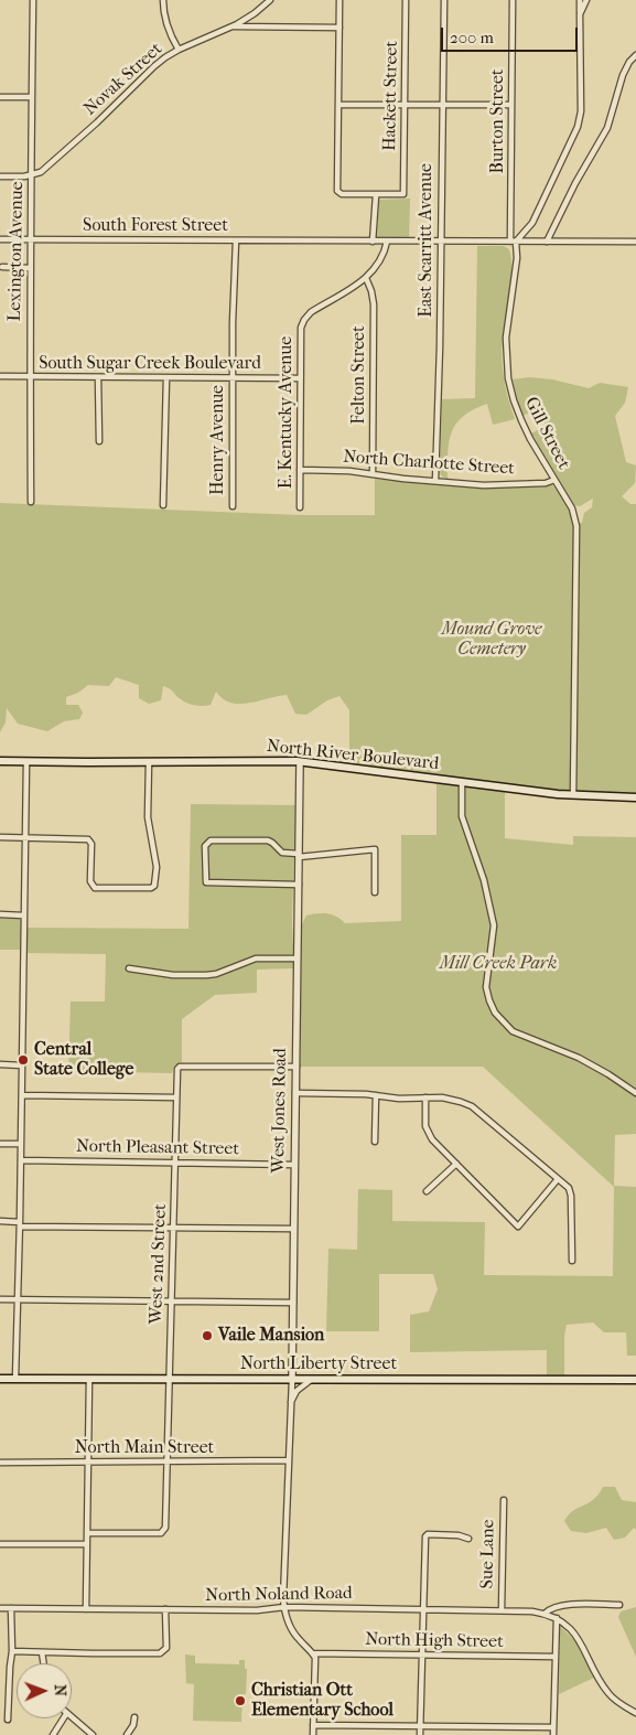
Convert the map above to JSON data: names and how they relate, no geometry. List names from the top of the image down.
{
  "streets": {
    "main road": ["North River Boulevard", "North Liberty Street"],
    "street": [
      "Novak Street",
      "Hackett Street",
      "Burton Street",
      "South Forest Street",
      "East Scarritt Avenue",
      "Lexington Avenue",
      "South Sugar Creek Boulevard",
      "Felton Street",
      "E. Kentucky Avenue",
      "Gill Street",
      "Henry Avenue",
      "North Charlotte Street",
      "West Jones Road",
      "North Pleasant Street",
      "West 2nd Street",
      "North Main Street",
      "Sue Lane",
      "North Noland Road",
      "North High Street"
    ]
  },
  "crossings": [
    ["Novak Street", "Lexington Avenue"],
    ["Burton Street", "South Forest Street"],
    ["Burton Street", "Gill Street"],
    ["South Forest Street", "East Scarritt Avenue"],
    ["South Forest Street", "Lexington Avenue"],
    ["South Forest Street", "Gill Street"],
    ["South Forest Street", "Henry Avenue"],
    ["East Scarritt Avenue", "North Charlotte Street"],
    ["Lexington Avenue", "South Sugar Creek Boulevard"],
    ["South Sugar Creek Boulevard", "E. Kentucky Avenue"],
    ["South Sugar Creek Boulevard", "Henry Avenue"],
    ["Felton Street", "E. Kentucky Avenue"],
    ["Felton Street", "North Charlotte Street"],
    ["E. Kentucky Avenue", "North Charlotte Street"],
    ["Gill Street", "North Charlotte Street"],
    ["Gill Street", "North River Boulevard"],
    ["North River Boulevard", "West Jones Road"],
    ["West Jones Road", "North Pleasant Street"],
    ["West Jones Road", "West 2nd Street"],
    ["West Jones Road", "North Liberty Street"],
    ["West Jones Road", "North Main Street"],
    ["West Jones Road", "North Noland Road"],
    ["North Pleasant Street", "West 2nd Street"],
    ["West 2nd Street", "North Liberty Street"],
    ["West 2nd Street", "North Main Street"],
    ["Sue Lane", "North Noland Road"]
  ],
  "parks": ["Mound Grove Cemetery", "Mill Creek Park"],
  "places": ["Central State College", "Vaile Mansion", "Christian Ott Elementary School"],
  "scale_bar": "200 m",
  "north": "right"
}
